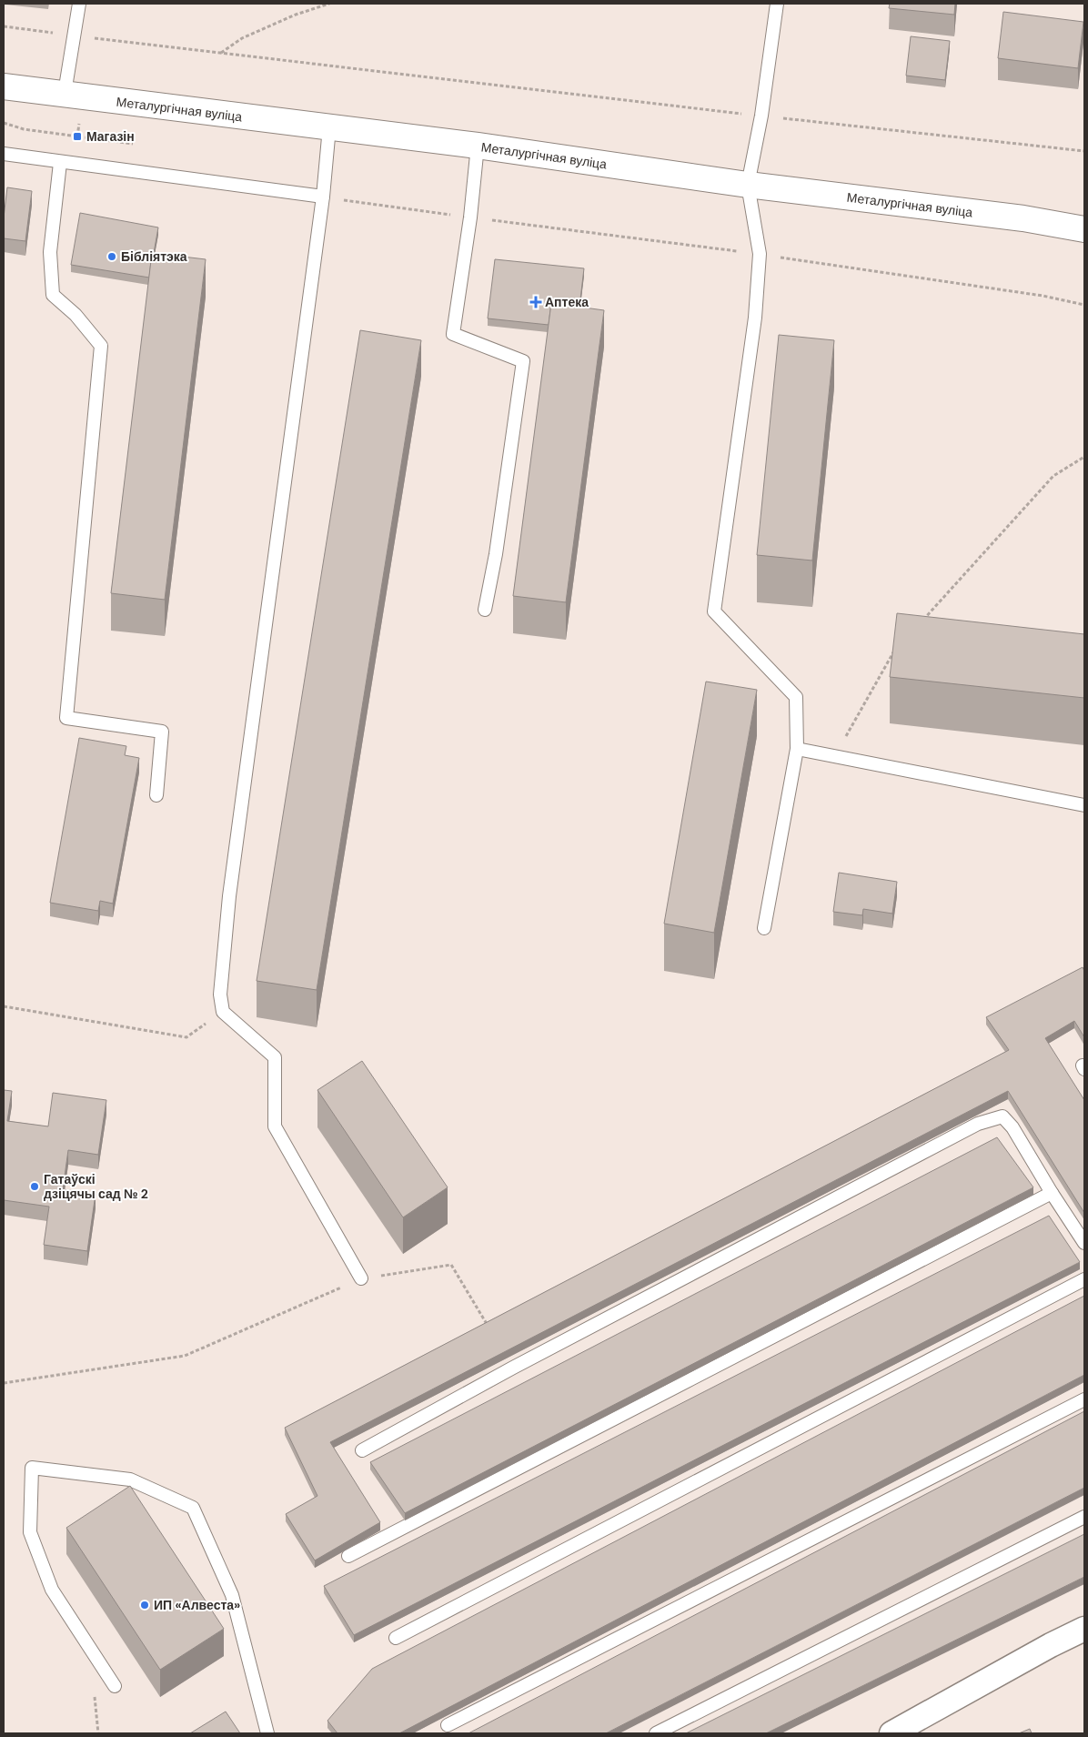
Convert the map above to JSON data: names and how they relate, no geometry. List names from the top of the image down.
{
  "streets": {
    "street": ["Металургічная вуліца"]
  },
  "places": {
    "transit": ["Магазін"],
    "other": ["Бібліятэка", "Гатаўскі дзіцячы сад № 2", "ИП «Алвеста»"],
    "health": ["Аптека"]
  }
}
